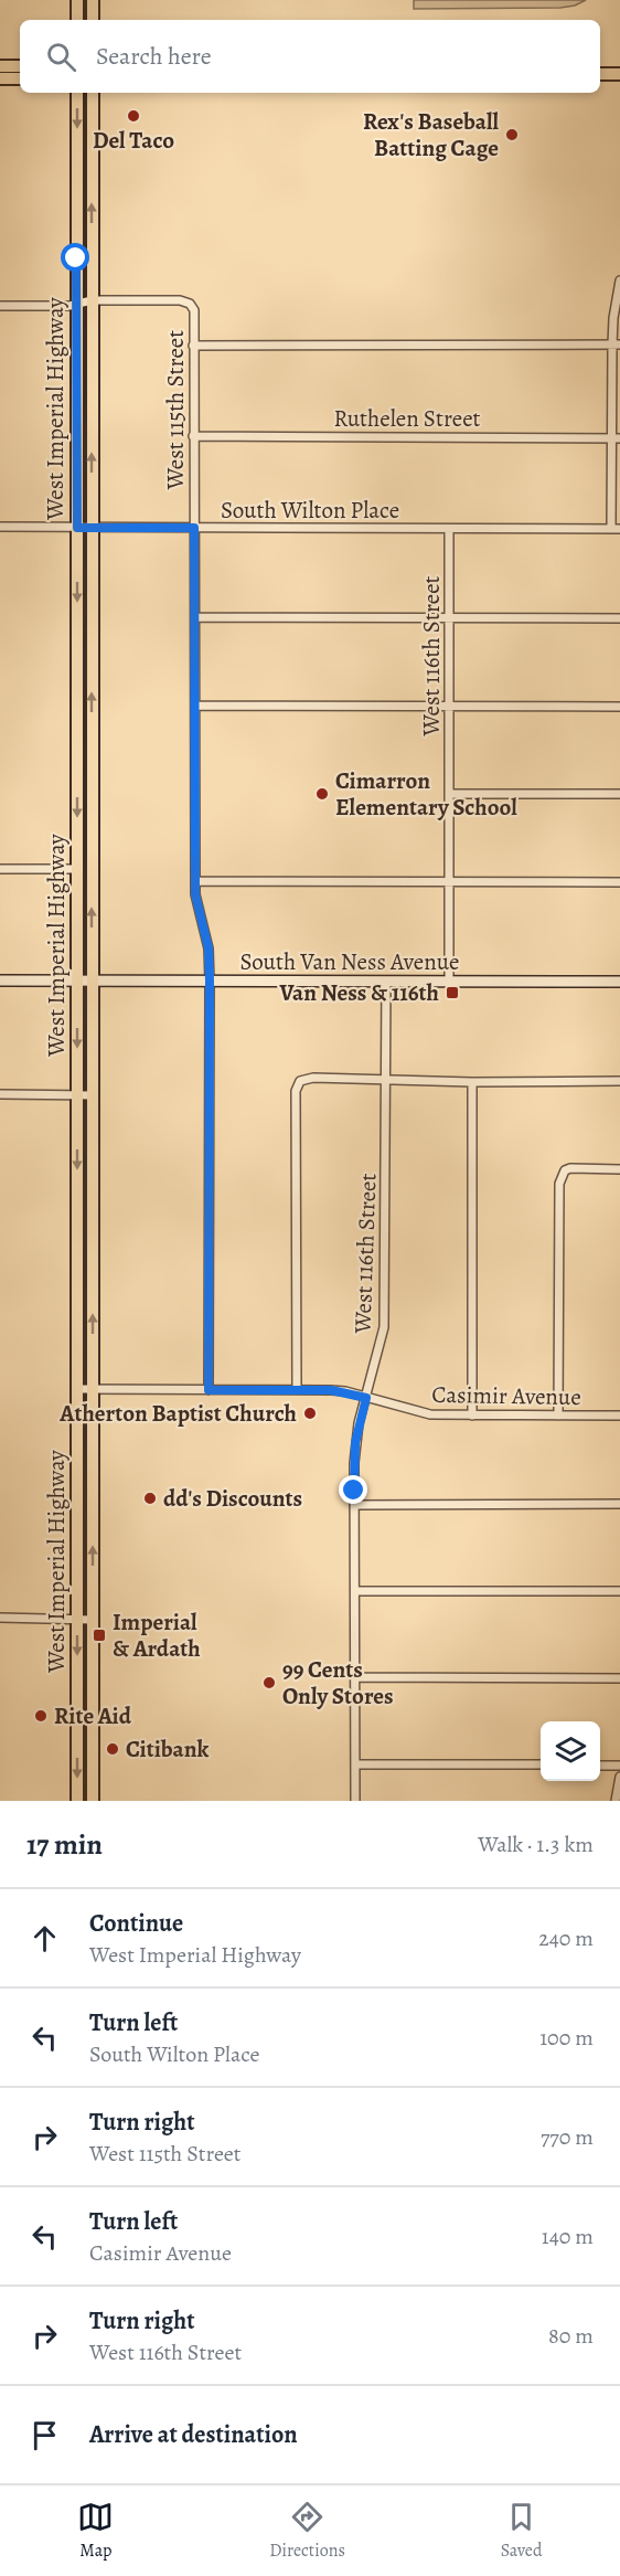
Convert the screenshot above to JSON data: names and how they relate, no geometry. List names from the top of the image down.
{
  "streets": {
    "main road": ["West Imperial Highway", "South Van Ness Avenue"],
    "street": [
      "West 115th Street",
      "Ruthelen Street",
      "South Wilton Place",
      "West 116th Street",
      "Casimir Avenue"
    ]
  },
  "crossings": [
    ["West Imperial Highway", "West 115th Street"],
    ["West Imperial Highway", "South Wilton Place"],
    ["West Imperial Highway", "South Van Ness Avenue"],
    ["West Imperial Highway", "Casimir Avenue"],
    ["West 115th Street", "Ruthelen Street"],
    ["West 115th Street", "South Wilton Place"],
    ["West 115th Street", "South Van Ness Avenue"],
    ["West 115th Street", "Casimir Avenue"],
    ["South Wilton Place", "West 116th Street"],
    ["West 116th Street", "South Van Ness Avenue"],
    ["West 116th Street", "Casimir Avenue"]
  ],
  "places": {
    "other": [
      "Del Taco",
      "Rex's Baseball Batting Cage",
      "Cimarron Elementary School",
      "Atherton Baptist Church",
      "dd's Discounts",
      "99 Cents Only Stores",
      "Rite Aid",
      "Citibank"
    ],
    "transit": ["Van Ness & 116th", "Imperial & Ardath"]
  },
  "page": {
    "search": "Search here",
    "heading": ["17 min", "Walk · 1.3 km"],
    "list": [
      ["Continue", "West Imperial Highway", "240 m"],
      ["Turn left", "South Wilton Place", "100 m"],
      ["Turn right", "West 115th Street", "770 m"],
      ["Turn left", "Casimir Avenue", "140 m"],
      ["Turn right", "West 116th Street", "80 m"],
      "Arrive at destination"
    ],
    "nav": ["Map", "Directions", "Saved"]
  }
}
